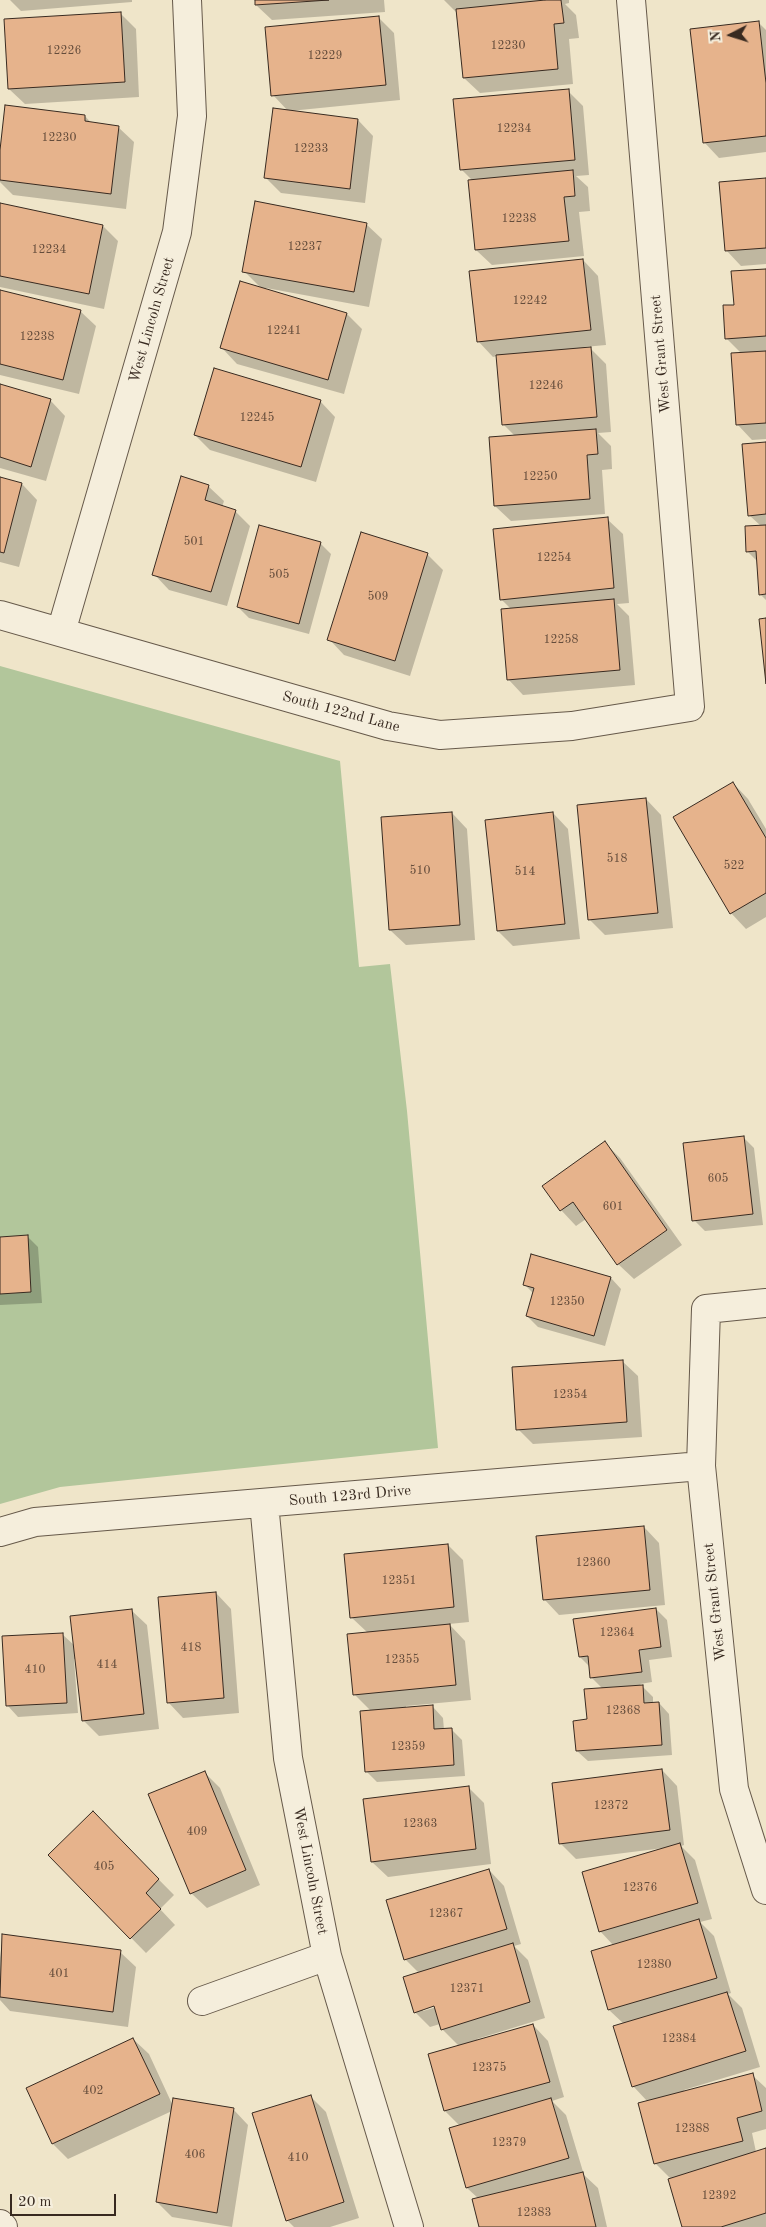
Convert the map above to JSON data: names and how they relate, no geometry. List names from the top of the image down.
{
  "streets": {
    "street": [
      "West Lincoln Street",
      "West Grant Street",
      "South 122nd Lane",
      "South 123rd Drive"
    ]
  },
  "crossings": [
    ["West Lincoln Street", "South 122nd Lane"],
    ["West Lincoln Street", "South 123rd Drive"],
    ["West Grant Street", "South 122nd Lane"],
    ["West Grant Street", "South 123rd Drive"]
  ],
  "house_numbers": [
    "12230",
    "12226",
    "12229",
    "12234",
    "12230",
    "12233",
    "12238",
    "12237",
    "12234",
    "12242",
    "12241",
    "12238",
    "12246",
    "12245",
    "12250",
    "501",
    "12254",
    "505",
    "509",
    "12258",
    "518",
    "522",
    "510",
    "514",
    "605",
    "601",
    "12350",
    "12354",
    "12360",
    "12351",
    "12364",
    "418",
    "12355",
    "414",
    "410",
    "12368",
    "12359",
    "12372",
    "12363",
    "409",
    "405",
    "12376",
    "12367",
    "12380",
    "401",
    "12371",
    "12384",
    "12375",
    "402",
    "12388",
    "12379",
    "406",
    "410",
    "12392",
    "12383"
  ],
  "scale_bar": "20 m",
  "north": "left"
}
